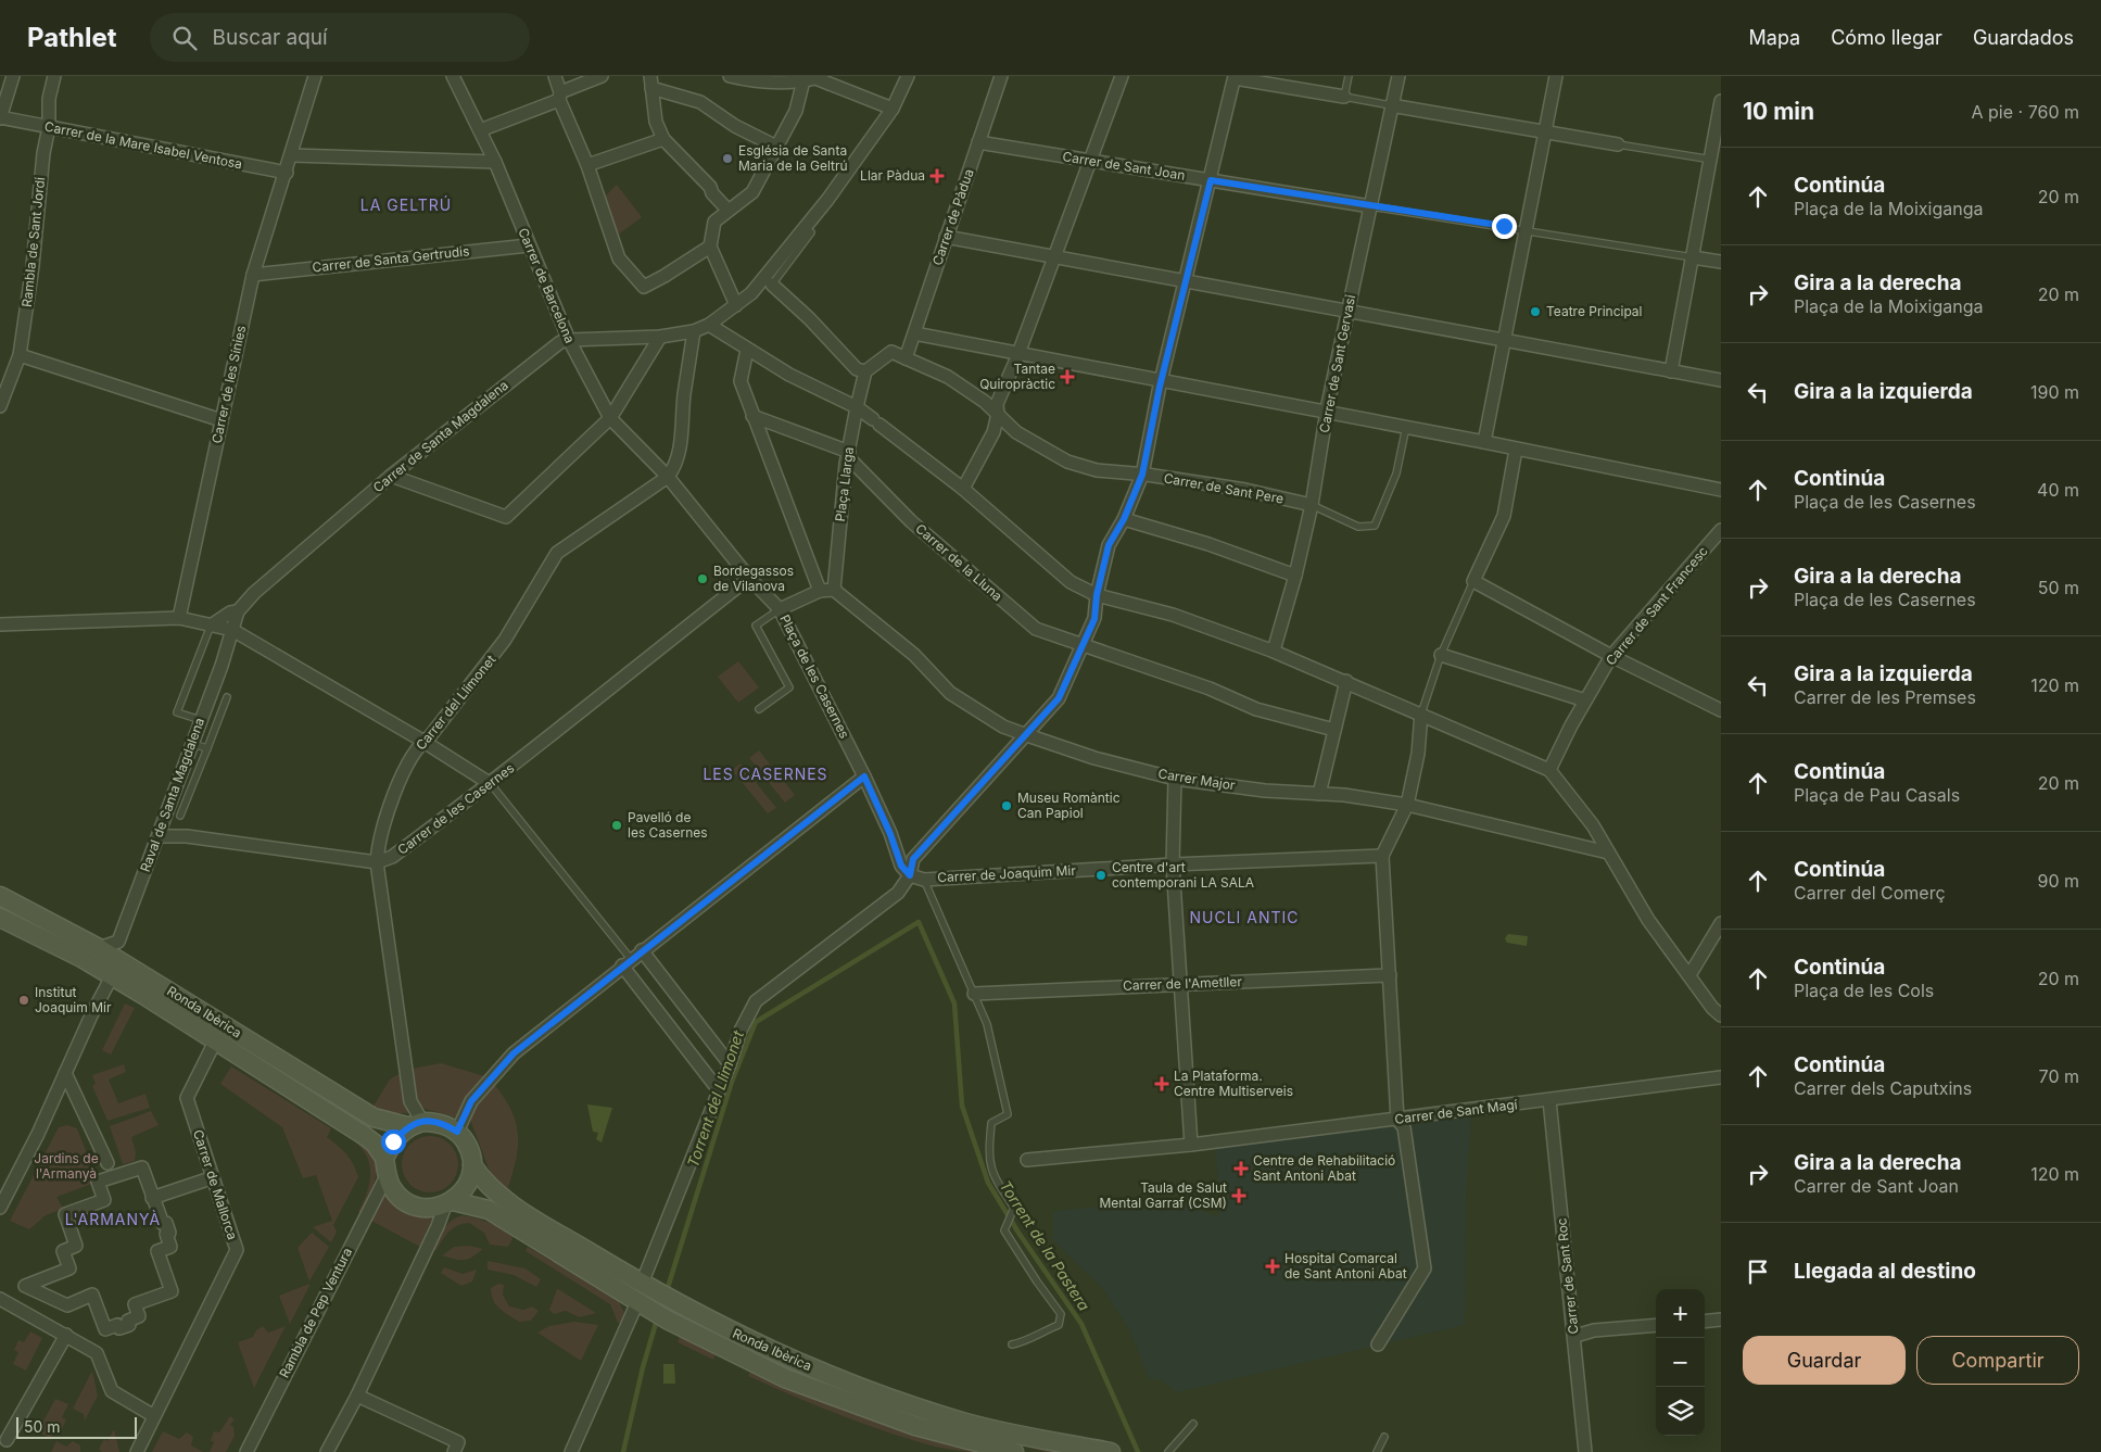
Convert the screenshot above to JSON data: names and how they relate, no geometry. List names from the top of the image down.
{
  "streets": {
    "street": [
      "Carrer de la Mare Isabel Ventosa",
      "Carrer de Sant Joan",
      "Carrer de Pàdua",
      "Rambla de Sant Jordi",
      "Carrer de Santa Gertrudis",
      "Carrer de Barcelona",
      "Carrer de Sant Gervasi",
      "Carrer de les Sínies",
      "Carrer de Santa Magdalena",
      "Plaça Llarga",
      "Carrer de Sant Pere",
      "Carrer de la Lluna",
      "Carrer de Sant Francesc",
      "Plaça de les Casernes",
      "Carrer del Llimonet",
      "Carrer Major",
      "Raval de Santa Magdalena",
      "Carrer de les Casernes",
      "Carrer de Joaquim Mir",
      "Carrer de l'Ametller",
      "Ronda Ibèrica",
      "Carrer de Sant Magí",
      "Carrer de Mallorca",
      "Carrer de Sant Roc",
      "Rambla de Pep Ventura"
    ]
  },
  "crossings": [
    ["Carrer de la Mare Isabel Ventosa", "Rambla de Sant Jordi"],
    ["Carrer de la Mare Isabel Ventosa", "Carrer de les Sínies"],
    ["Carrer de Sant Joan", "Carrer de Pàdua"],
    ["Carrer de Sant Joan", "Carrer de Sant Gervasi"],
    ["Carrer de Pàdua", "Carrer de Sant Pere"],
    ["Carrer de Santa Gertrudis", "Carrer de Barcelona"],
    ["Carrer de Santa Gertrudis", "Carrer de les Sínies"],
    ["Carrer de Barcelona", "Carrer de Santa Magdalena"],
    ["Carrer de Barcelona", "Plaça de les Casernes"],
    ["Carrer de Barcelona", "Carrer del Llimonet"],
    ["Carrer de Sant Gervasi", "Carrer de Sant Pere"],
    ["Carrer de Santa Magdalena", "Raval de Santa Magdalena"],
    ["Plaça Llarga", "Carrer de la Lluna"],
    ["Plaça Llarga", "Carrer Major"],
    ["Plaça de les Casernes", "Carrer del Llimonet"],
    ["Plaça de les Casernes", "Carrer de les Casernes"],
    ["Carrer del Llimonet", "Carrer de les Casernes"],
    ["Carrer del Llimonet", "Ronda Ibèrica"],
    ["Carrer del Llimonet", "Rambla de Pep Ventura"],
    ["Raval de Santa Magdalena", "Ronda Ibèrica"],
    ["Ronda Ibèrica", "Carrer de Mallorca"],
    ["Ronda Ibèrica", "Rambla de Pep Ventura"],
    ["Carrer de Sant Magí", "Carrer de Sant Roc"]
  ],
  "districts": [
    "LA GELTRÚ",
    "LES CASERNES",
    "NUCLI ANTIC",
    "L'ARMANYÀ"
  ],
  "water": ["Torrent del Llimonet", "Torrent de la Pastera"],
  "parks": ["Jardins de l'Armanyà"],
  "places": {
    "other": [
      "Església de Santa Maria de la Geltrú",
      "Teatre Principal",
      "Bordegassos de Vilanova",
      "Museu Romàntic Can Papiol",
      "Pavelló de les Casernes",
      "Centre d'art contemporani LA SALA",
      "Institut Joaquim Mir"
    ],
    "health": [
      "Llar Pàdua",
      "Tantae Quiropràctic",
      "La Plataforma. Centre Multiserveis",
      "Centre de Rehabilitació Sant Antoni Abat",
      "Taula de Salut Mental Garraf (CSM)",
      "Hospital Comarcal de Sant Antoni Abat"
    ]
  },
  "scale_bar": "50 m",
  "page": {
    "header": "Pathlet",
    "search": "Buscar aquí",
    "nav": ["Mapa", "Cómo llegar", "Guardados"],
    "heading": ["10 min", "A pie · 760 m"],
    "list": [
      ["Continúa", "Plaça de la Moixiganga", "20 m"],
      ["Gira a la derecha", "Plaça de la Moixiganga", "20 m"],
      ["Gira a la izquierda", "190 m"],
      ["Continúa", "Plaça de les Casernes", "40 m"],
      ["Gira a la derecha", "Plaça de les Casernes", "50 m"],
      ["Gira a la izquierda", "Carrer de les Premses", "120 m"],
      ["Continúa", "Plaça de Pau Casals", "20 m"],
      ["Continúa", "Carrer del Comerç", "90 m"],
      ["Continúa", "Plaça de les Cols", "20 m"],
      ["Continúa", "Carrer dels Caputxins", "70 m"],
      ["Gira a la derecha", "Carrer de Sant Joan", "120 m"],
      "Llegada al destino"
    ],
    "map_buttons": ["+", "−"],
    "buttons": ["Guardar", "Compartir"],
    "scale": "50 m"
  }
}
